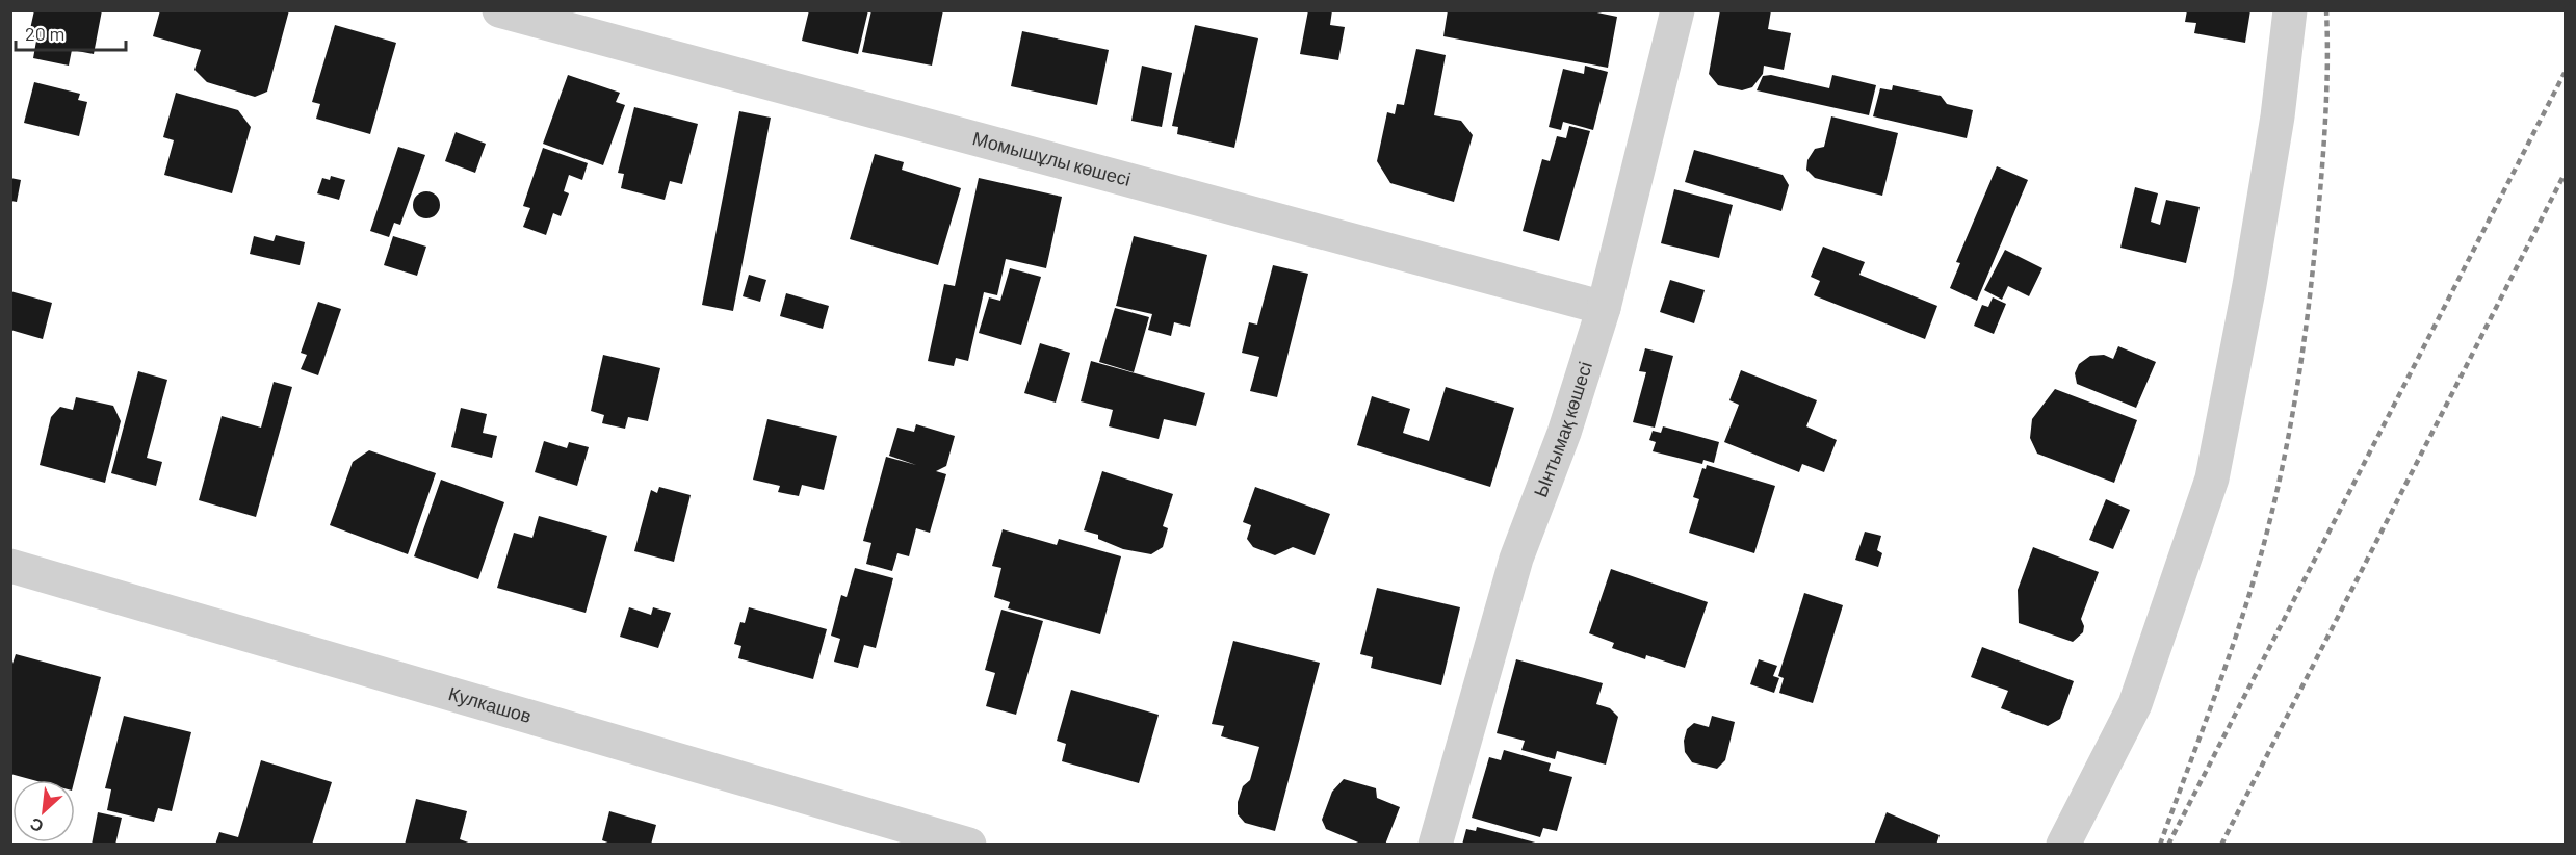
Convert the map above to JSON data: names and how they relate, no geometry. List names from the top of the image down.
{
  "streets": {
    "street": ["Момышұлы көшесі", "Ынтымақ көшесі", "Кулкашов"]
  },
  "crossings": [
    ["Момышұлы көшесі", "Ынтымақ көшесі"]
  ],
  "scale_bar": "20 m",
  "north": "bottom left"
}
